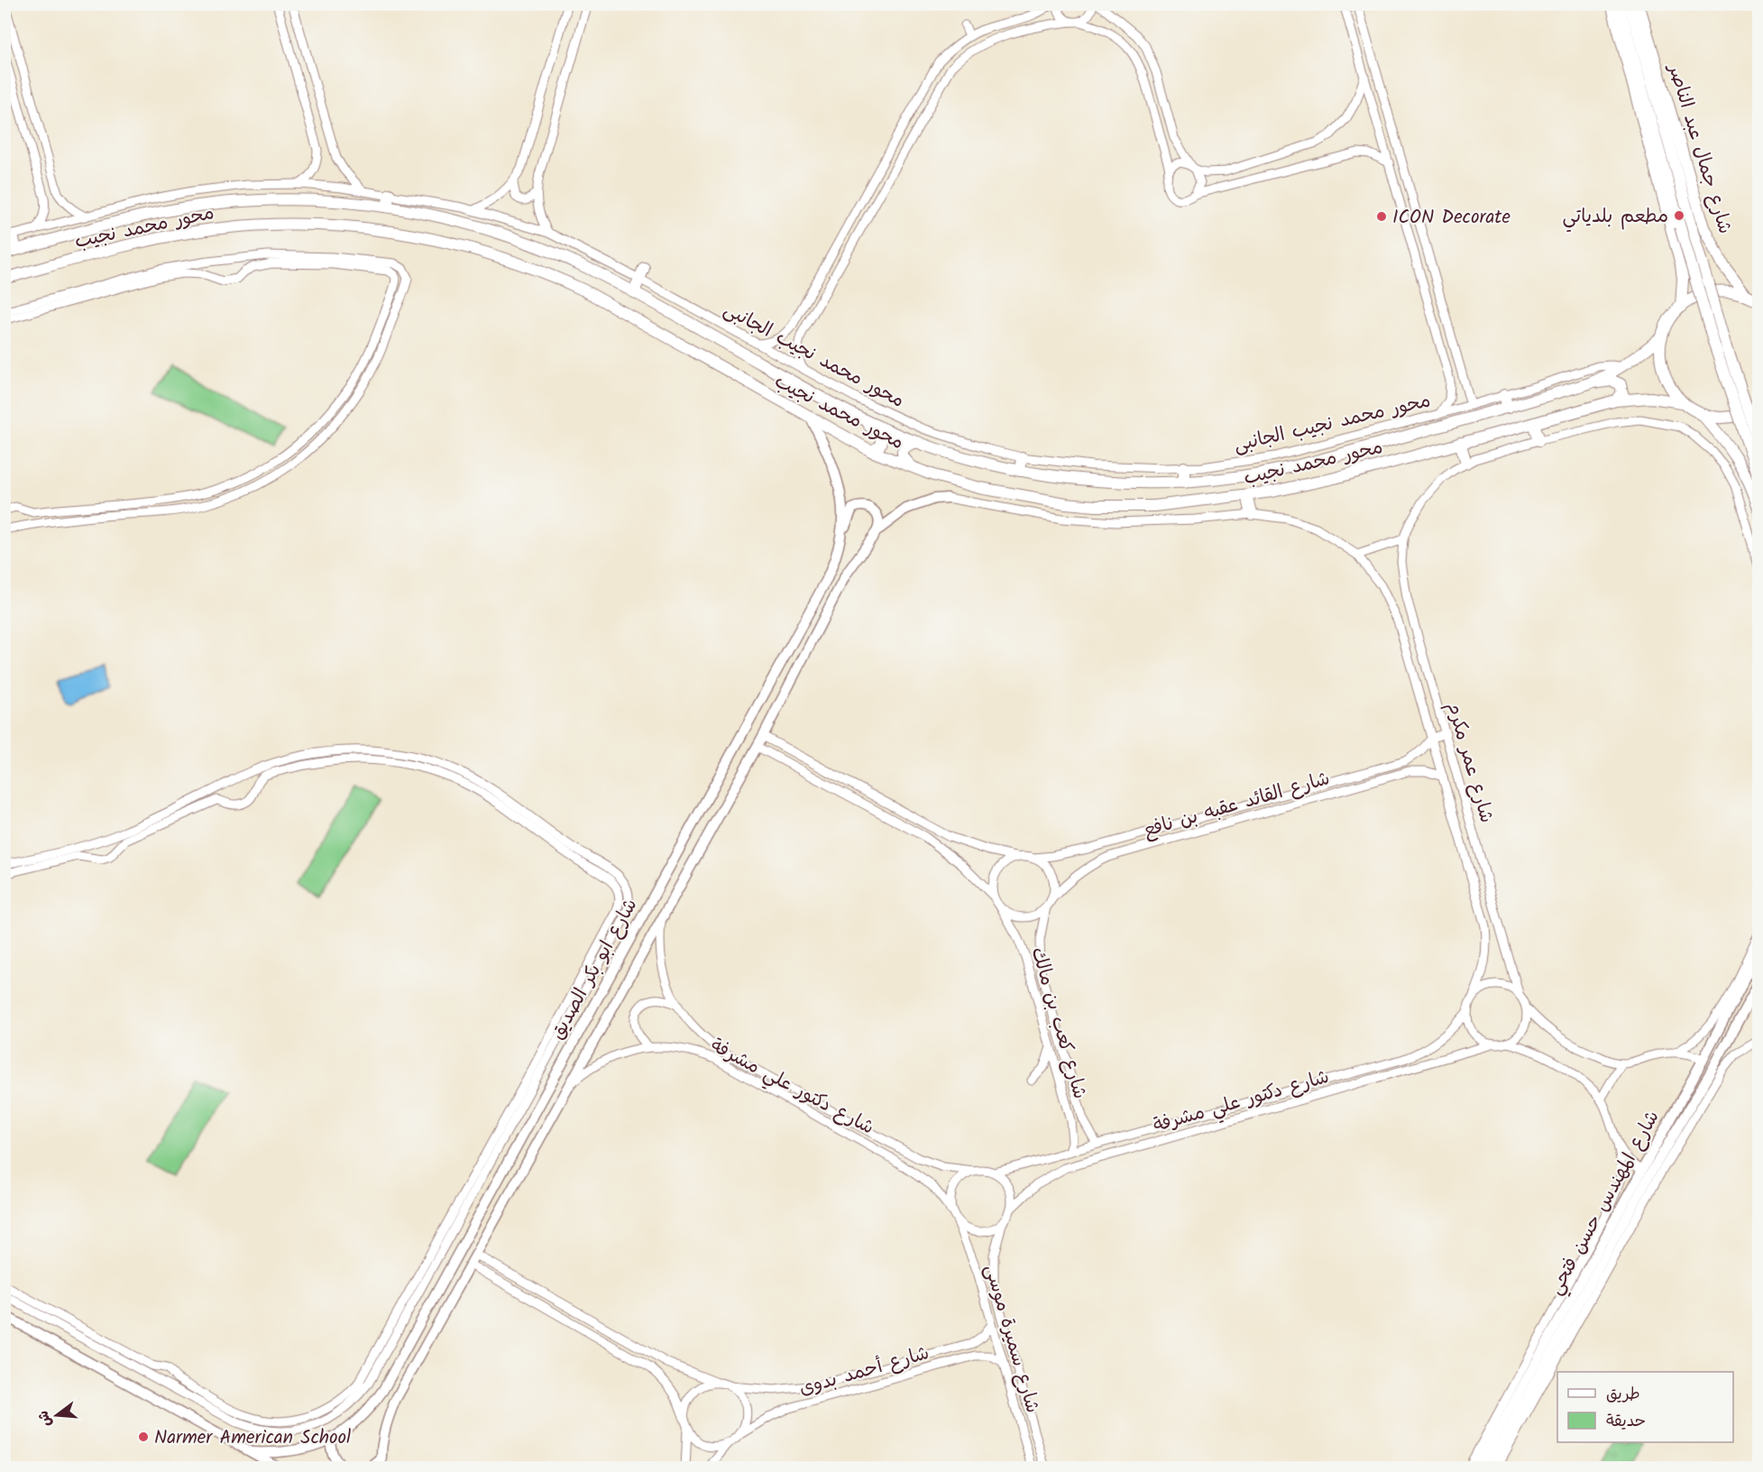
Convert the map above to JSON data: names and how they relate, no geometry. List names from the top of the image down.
{
  "streets": {
    "main road": [
      "شارع جمال عبد الناصر",
      "محور محمد نجيب",
      "شارع ابو بكر الصديق",
      "شارع المهندس حسن فتحي"
    ],
    "street": [
      "محور محمد نجيب الجانبى",
      "شارع عمر مكرم",
      "شارع القائد عقبه بن نافع",
      "شارع كعب بن مالك",
      "شارع دكتور علي مشرفة",
      "شارع سميرة موسى",
      "شارع أحمد بدوى"
    ]
  },
  "crossings": [
    ["محور محمد نجيب", "محور محمد نجيب الجانبى"],
    ["محور محمد نجيب", "شارع ابو بكر الصديق"],
    ["شارع عمر مكرم", "شارع القائد عقبه بن نافع"],
    ["شارع عمر مكرم", "شارع دكتور علي مشرفة"],
    ["شارع القائد عقبه بن نافع", "شارع كعب بن مالك"],
    ["شارع ابو بكر الصديق", "شارع دكتور علي مشرفة"],
    ["شارع كعب بن مالك", "شارع دكتور علي مشرفة"],
    ["شارع دكتور علي مشرفة", "شارع سميرة موسى"],
    ["شارع سميرة موسى", "شارع أحمد بدوى"]
  ],
  "places": ["مطعم بلدياتي", "ICON Decorate", "Narmer American School"],
  "legend": ["طريق", "حديقة"],
  "north": "left"
}
